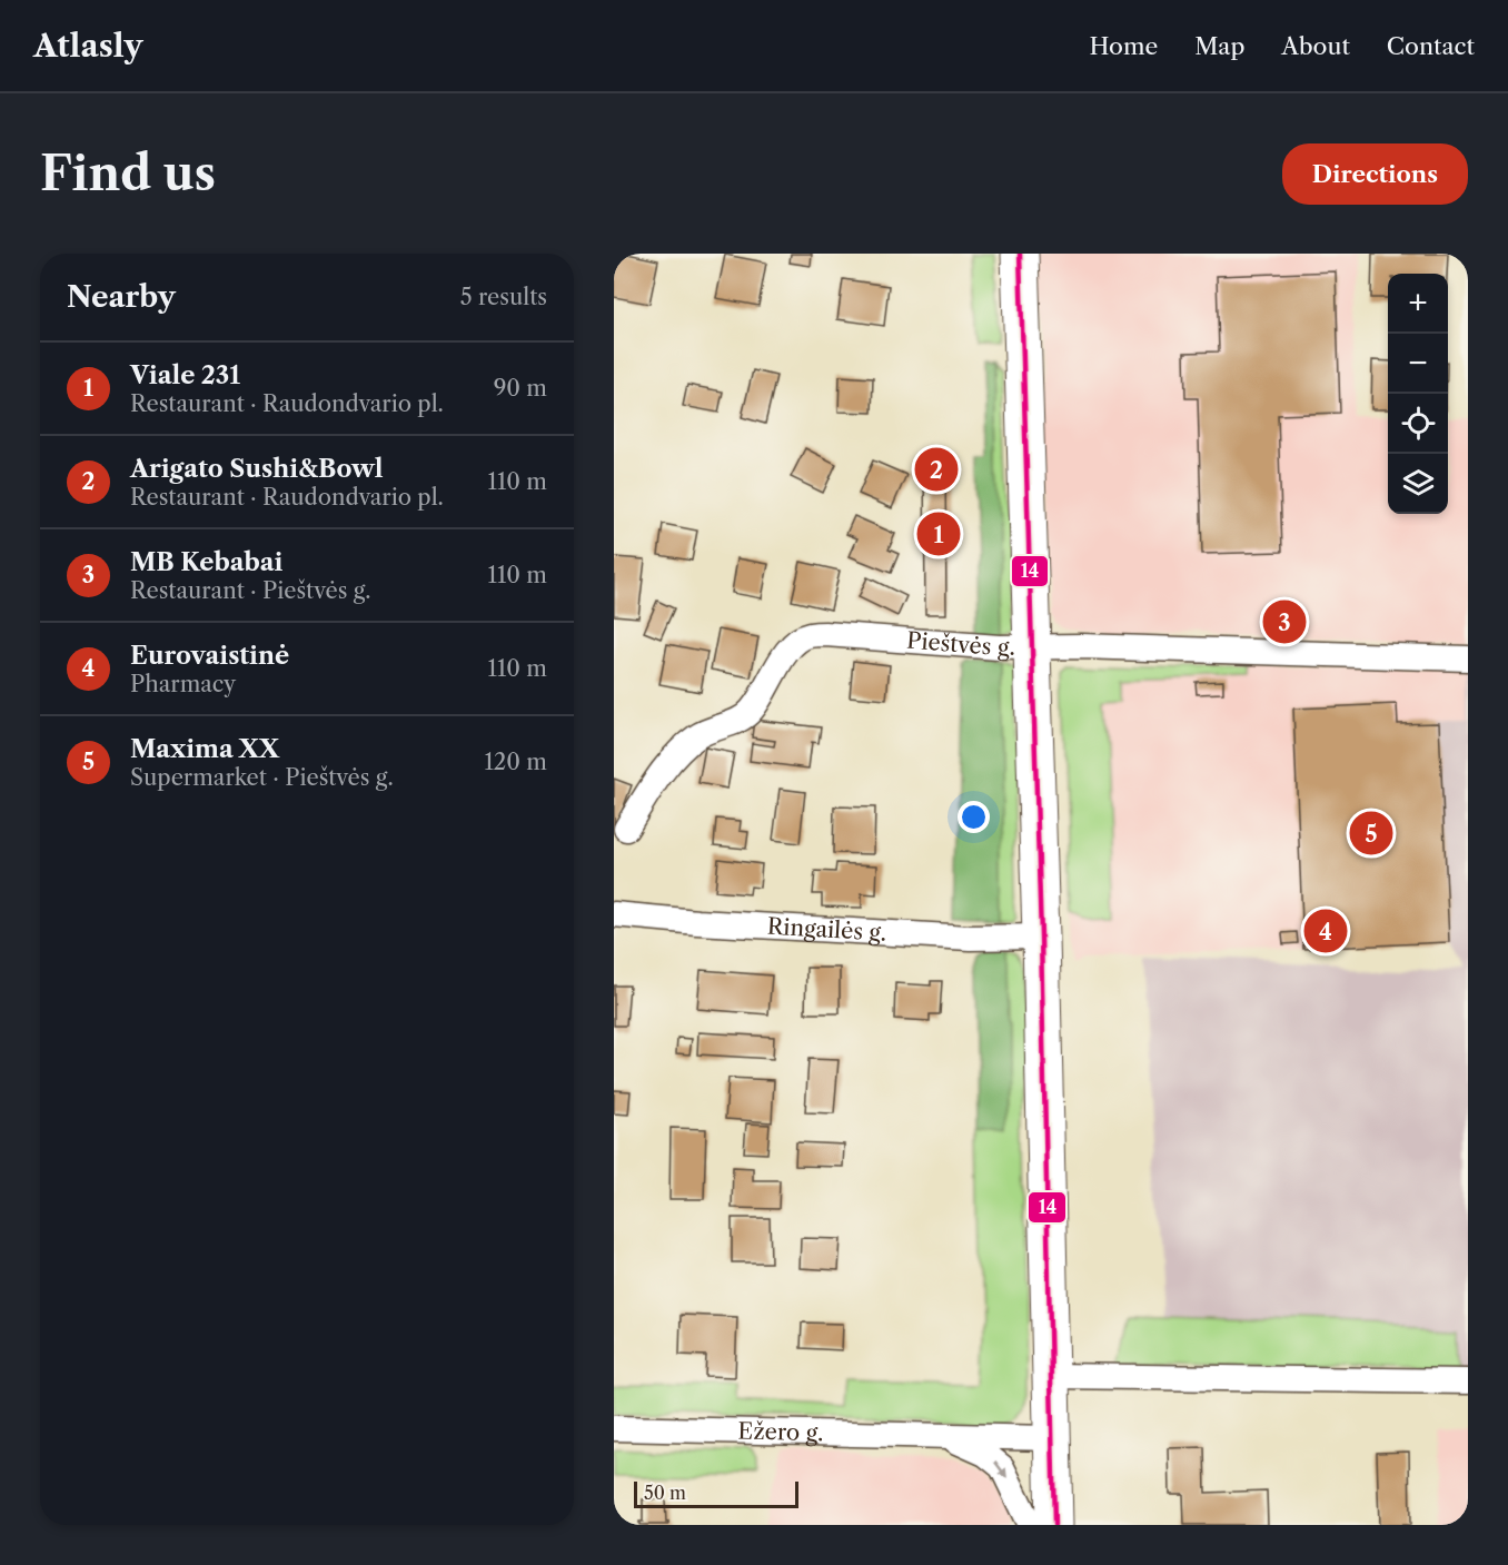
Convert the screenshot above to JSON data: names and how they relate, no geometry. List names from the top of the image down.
{
  "streets": {
    "street": ["Pieštvės g.", "Ringailės g.", "Ežero g."]
  },
  "lines": ["transit line 14"],
  "scale_bar": "50 m",
  "page": {
    "header": "Atlasly",
    "nav": [
      "Home",
      "Map",
      "About",
      "Contact"
    ],
    "buttons": "Directions",
    "title": "Find us",
    "heading": ["Nearby", "5 results"],
    "map_buttons": ["+", "−"],
    "list": [
      {
        "mark": "1",
        "name": "Viale 231",
        "note": "Restaurant · Raudondvario pl.",
        "value": "90 m"
      },
      {
        "mark": "2",
        "name": "Arigato Sushi&Bowl",
        "note": "Restaurant · Raudondvario pl.",
        "value": "110 m"
      },
      {
        "mark": "3",
        "name": "MB Kebabai",
        "note": "Restaurant · Pieštvės g.",
        "value": "110 m"
      },
      {
        "mark": "4",
        "name": "Eurovaistinė",
        "note": "Pharmacy",
        "value": "110 m"
      },
      {
        "mark": "5",
        "name": "Maxima XX",
        "note": "Supermarket · Pieštvės g.",
        "value": "120 m"
      }
    ],
    "pins": [
      "2",
      "1",
      "3",
      "5",
      "4"
    ],
    "scale": "50 m"
  }
}
